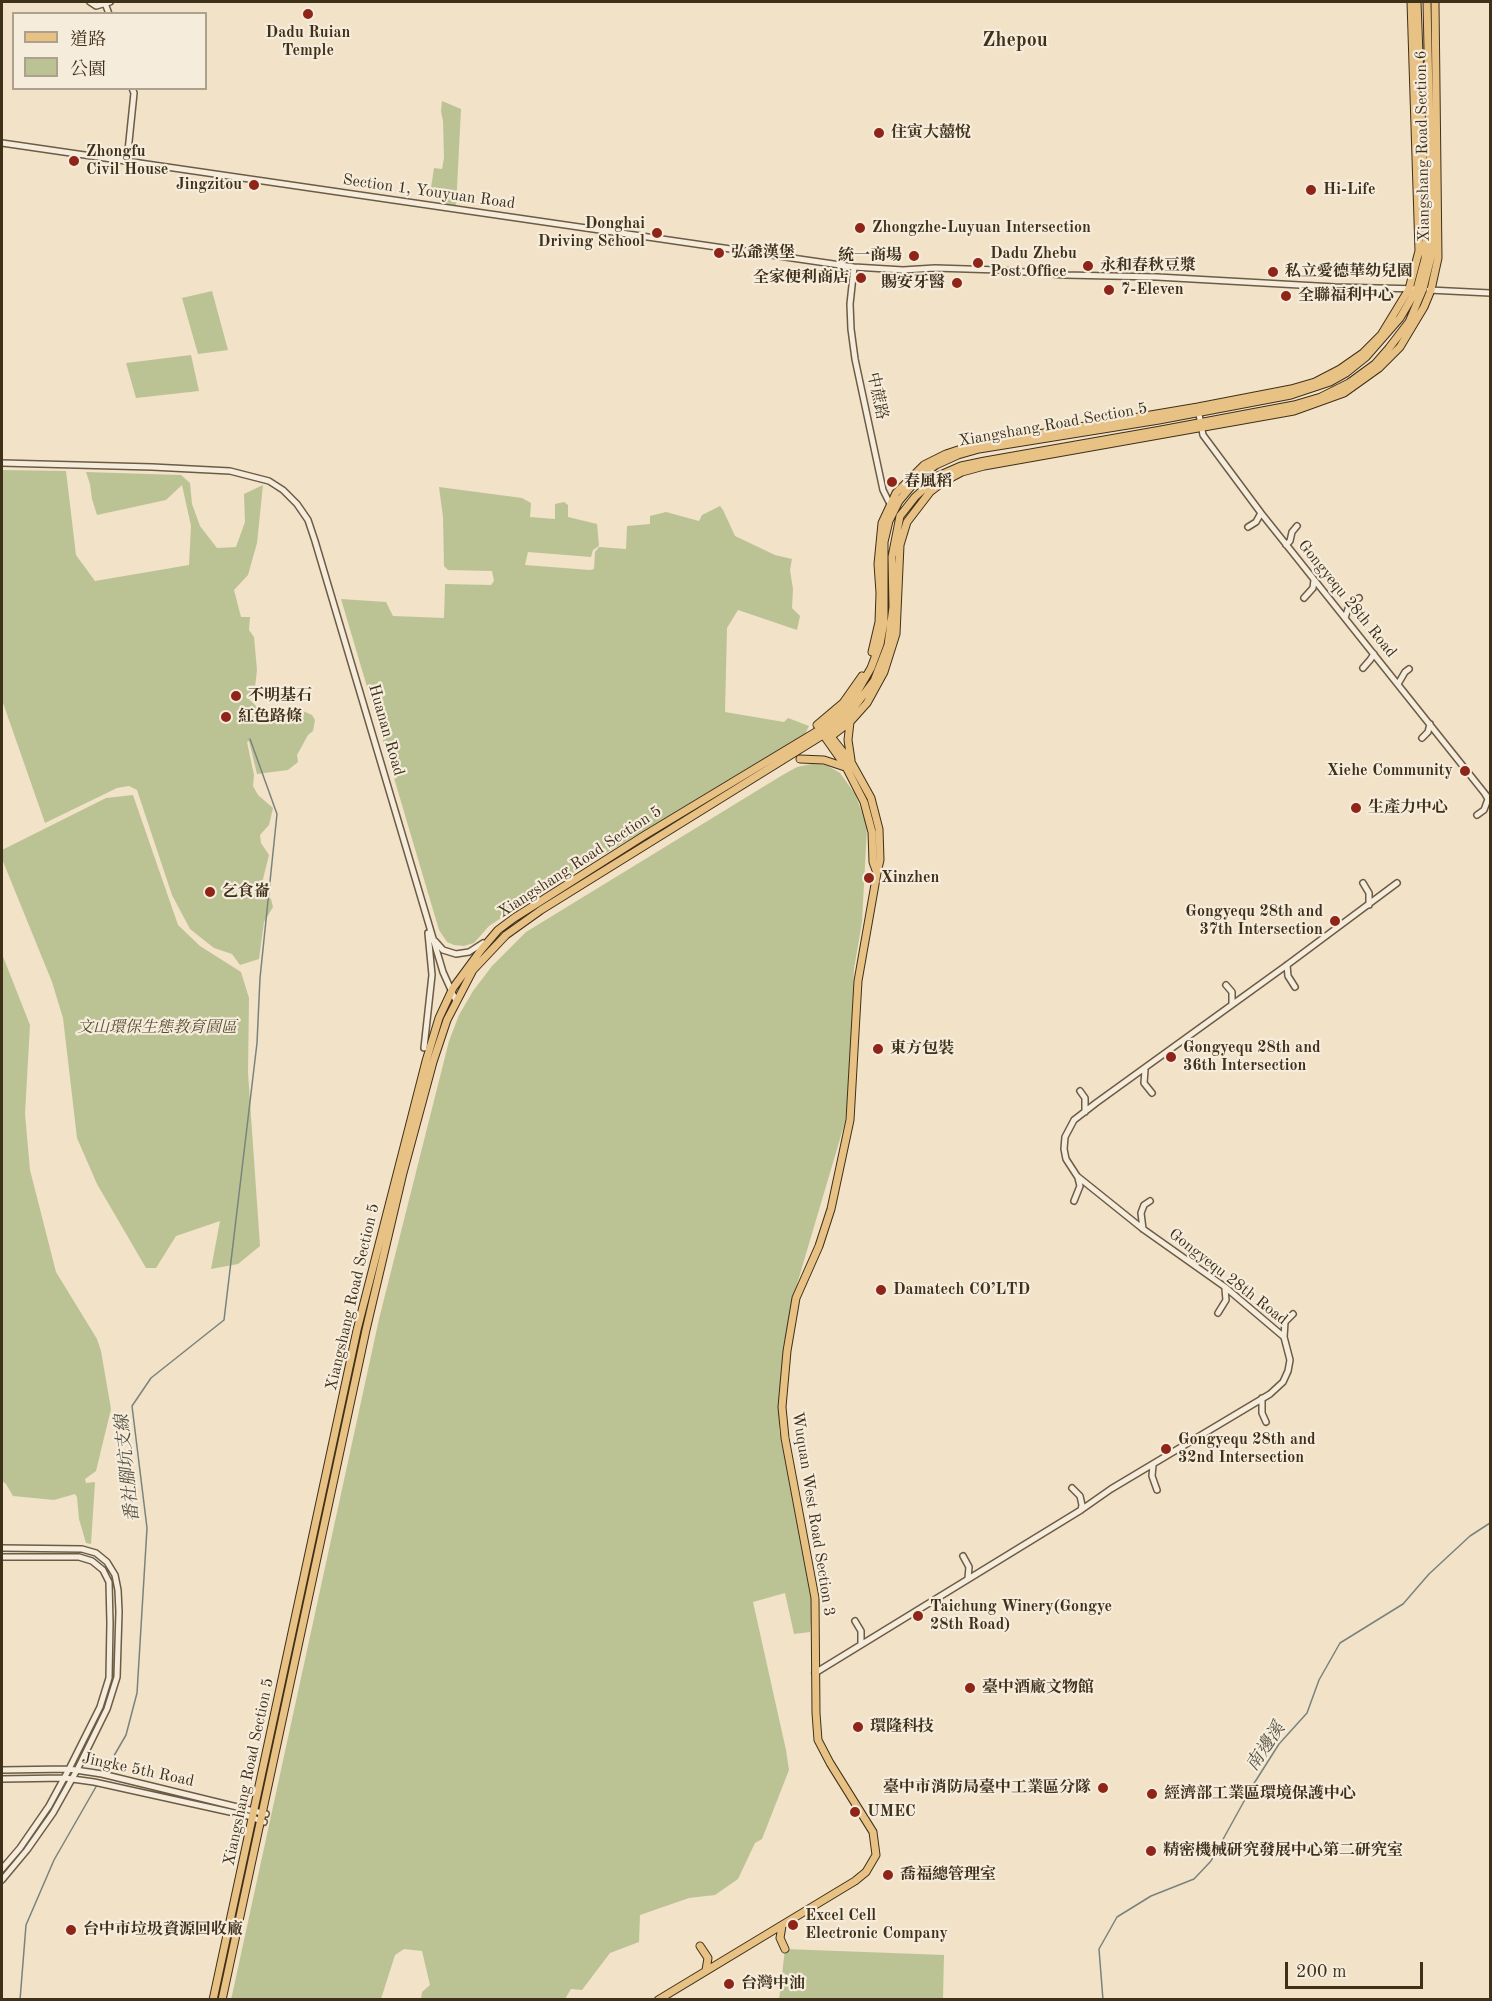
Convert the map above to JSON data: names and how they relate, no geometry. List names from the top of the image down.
{
  "streets": {
    "main road": ["Xiangshang Road Section 6", "Xiangshang Road Section 5", "Wuquan West Road Section 3"],
    "street": [
      "Section 1, Youyuan Road",
      "中蔗路",
      "Gongyequ 28th Road",
      "Huanan Road",
      "Jingke 5th Road"
    ]
  },
  "crossings": [
    ["Xiangshang Road Section 6", "Section 1, Youyuan Road"],
    ["Xiangshang Road Section 6", "Xiangshang Road Section 5"],
    ["Section 1, Youyuan Road", "中蔗路"],
    ["Section 1, Youyuan Road", "Xiangshang Road Section 5"],
    ["中蔗路", "Xiangshang Road Section 5"],
    ["Xiangshang Road Section 5", "Gongyequ 28th Road"],
    ["Xiangshang Road Section 5", "Huanan Road"],
    ["Xiangshang Road Section 5", "Wuquan West Road Section 3"],
    ["Xiangshang Road Section 5", "Jingke 5th Road"],
    ["Gongyequ 28th Road", "Wuquan West Road Section 3"]
  ],
  "districts": ["Zhepou"],
  "water": ["番社腳坑支線", "南邊溪"],
  "parks": ["文山環保生態教育園區"],
  "places": [
    "Dadu Ruian Temple",
    "住寅大囍悅",
    "Zhongfu Civil House",
    "Jingzitou",
    "Hi-Life",
    "Zhongzhe-Luyuan Intersection",
    "Donghai Driving School",
    "弘爺漢堡",
    "統一商場",
    "Dadu Zhebu Post Office",
    "永和春秋豆漿",
    "私立愛德華幼兒園",
    "全家便利商店",
    "賜安牙醫",
    "7-Eleven",
    "全聯福利中心",
    "春風稻",
    "不明基石",
    "紅色路條",
    "Xiehe Community",
    "生產力中心",
    "Xinzhen",
    "乞食崙",
    "Gongyequ 28th and 37th Intersection",
    "東方包裝",
    "Gongyequ 28th and 36th Intersection",
    "Damatech CO’LTD",
    "Gongyequ 28th and 32nd Intersection",
    "Taichung Winery(Gongye 28th Road)",
    "臺中酒廠文物館",
    "環隆科技",
    "臺中市消防局臺中工業區分隊",
    "經濟部工業區環境保護中心",
    "UMEC",
    "精密機械研究發展中心第二研究室",
    "喬福總管理室",
    "Excel Cell Electronic Company",
    "台中市垃圾資源回收廠",
    "台灣中油"
  ],
  "legend": ["道路", "公園"],
  "scale_bar": "200 m"
}
